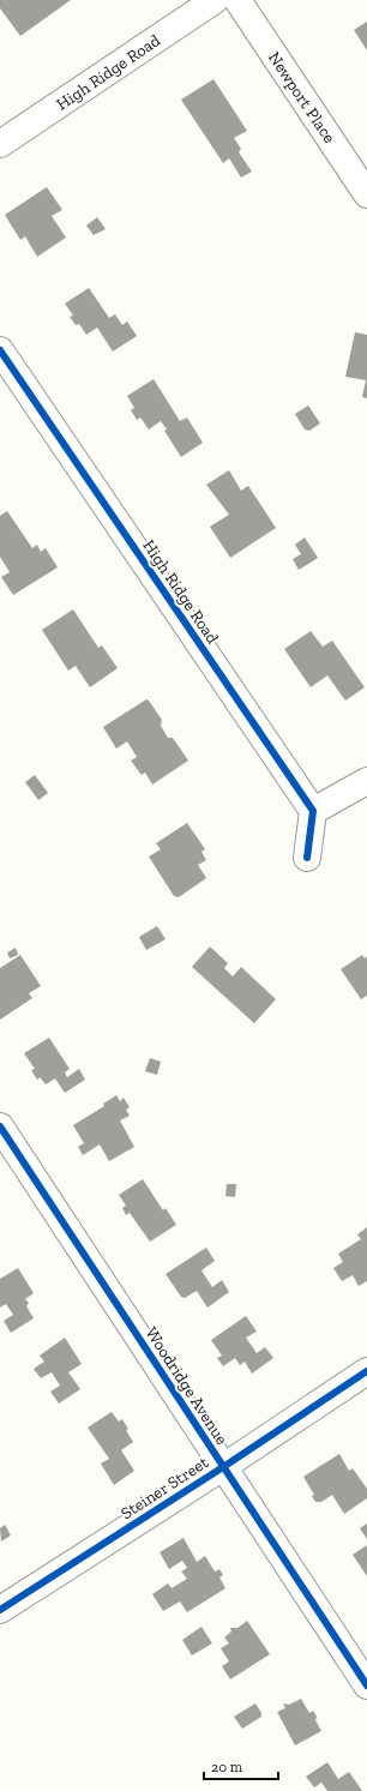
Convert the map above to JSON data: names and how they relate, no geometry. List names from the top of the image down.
{
  "streets": {
    "street": [
      "High Ridge Road",
      "Newport Place",
      "Woodridge Avenue",
      "Steiner Street"
    ]
  },
  "crossings": [
    ["Woodridge Avenue", "Steiner Street"]
  ],
  "scale_bar": "20 m"
}
